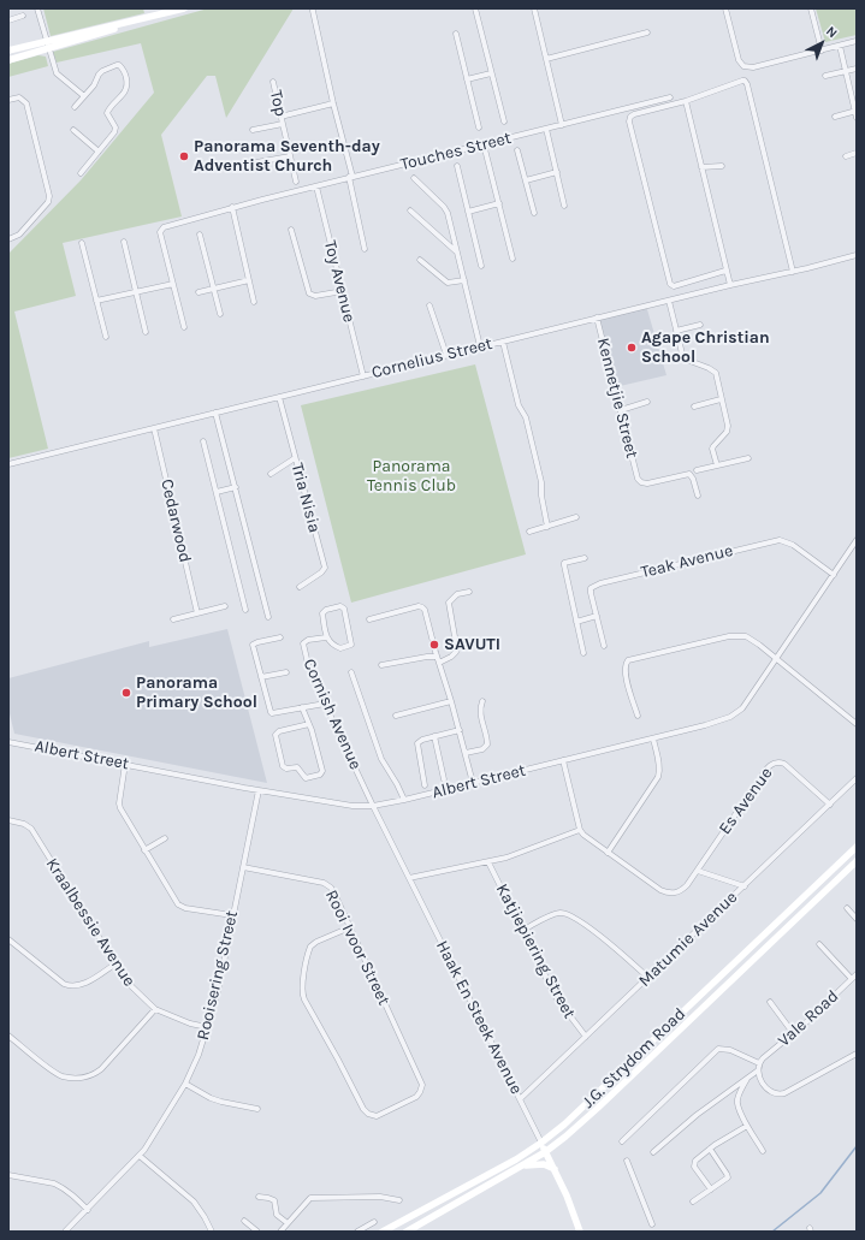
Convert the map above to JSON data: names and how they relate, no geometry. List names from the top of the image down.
{
  "streets": {
    "street": [
      "Top",
      "Touches Street",
      "Toy Avenue",
      "Cornelius Street",
      "Kennetjie Street",
      "Tria Nisia",
      "Cedarwood",
      "Teak Avenue",
      "Cornish Avenue",
      "Albert Street",
      "Es Avenue",
      "Kraalbessie Avenue",
      "Matumie Avenue",
      "Rooi Ivoor Street",
      "Katjiepiering Street",
      "Rooisering Street",
      "Haak En Steek Avenue",
      "Vale Road",
      "J.G. Strydom Road"
    ]
  },
  "crossings": [
    ["Touches Street", "Toy Avenue"],
    ["Toy Avenue", "Cornelius Street"],
    ["Cornelius Street", "Kennetjie Street"],
    ["Cornelius Street", "Tria Nisia"],
    ["Cornelius Street", "Cedarwood"],
    ["Teak Avenue", "Albert Street"],
    ["Cornish Avenue", "Albert Street"],
    ["Cornish Avenue", "Haak En Steek Avenue"],
    ["Albert Street", "Rooisering Street"],
    ["Albert Street", "Haak En Steek Avenue"],
    ["Es Avenue", "Matumie Avenue"],
    ["Kraalbessie Avenue", "Rooisering Street"],
    ["Matumie Avenue", "Katjiepiering Street"],
    ["Matumie Avenue", "Haak En Steek Avenue"],
    ["Rooi Ivoor Street", "Rooisering Street"],
    ["Haak En Steek Avenue", "J.G. Strydom Road"]
  ],
  "parks": ["Panorama Tennis Club"],
  "places": [
    "Panorama Seventh-day Adventist Church",
    "Agape Christian School",
    "SAVUTI",
    "Panorama Primary School"
  ],
  "north": "top right"
}
